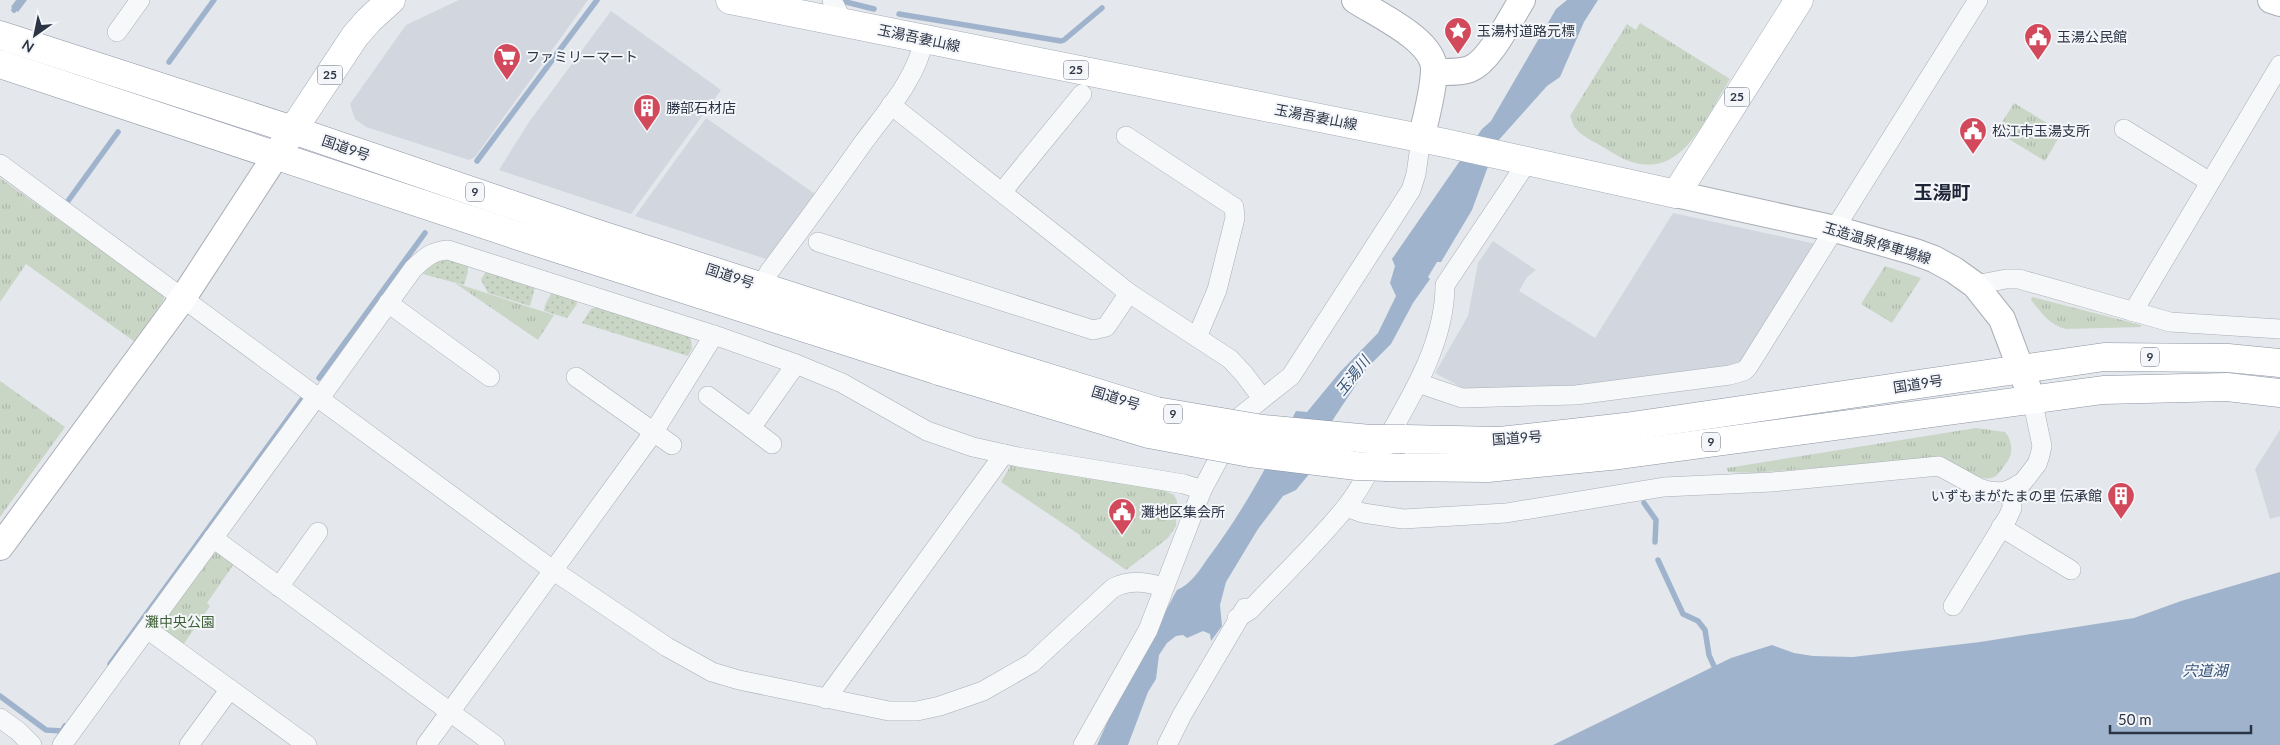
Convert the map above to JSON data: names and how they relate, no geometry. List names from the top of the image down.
{
  "streets": {
    "main road": [
      "玉湯吾妻山線",
      "25",
      "国道9号",
      "9",
      "玉造温泉停車場線"
    ]
  },
  "crossings": [
    ["玉湯吾妻山線", "25"],
    ["玉湯吾妻山線", "玉造温泉停車場線"],
    ["25", "国道9号"],
    ["25", "玉造温泉停車場線"],
    ["国道9号", "玉造温泉停車場線"]
  ],
  "districts": ["玉湯町"],
  "water": ["玉湯川", "宍道湖"],
  "parks": ["灘中央公園"],
  "places": {
    "place": ["玉湯村道路元標"],
    "public building": ["玉湯公民館", "松江市玉湯支所", "灘地区集会所"],
    "supermarket": ["ファミリーマート"],
    "building": ["勝部石材店", "いずもまがたまの里 伝承館"]
  },
  "scale_bar": "50 m",
  "north": "bottom left"
}
